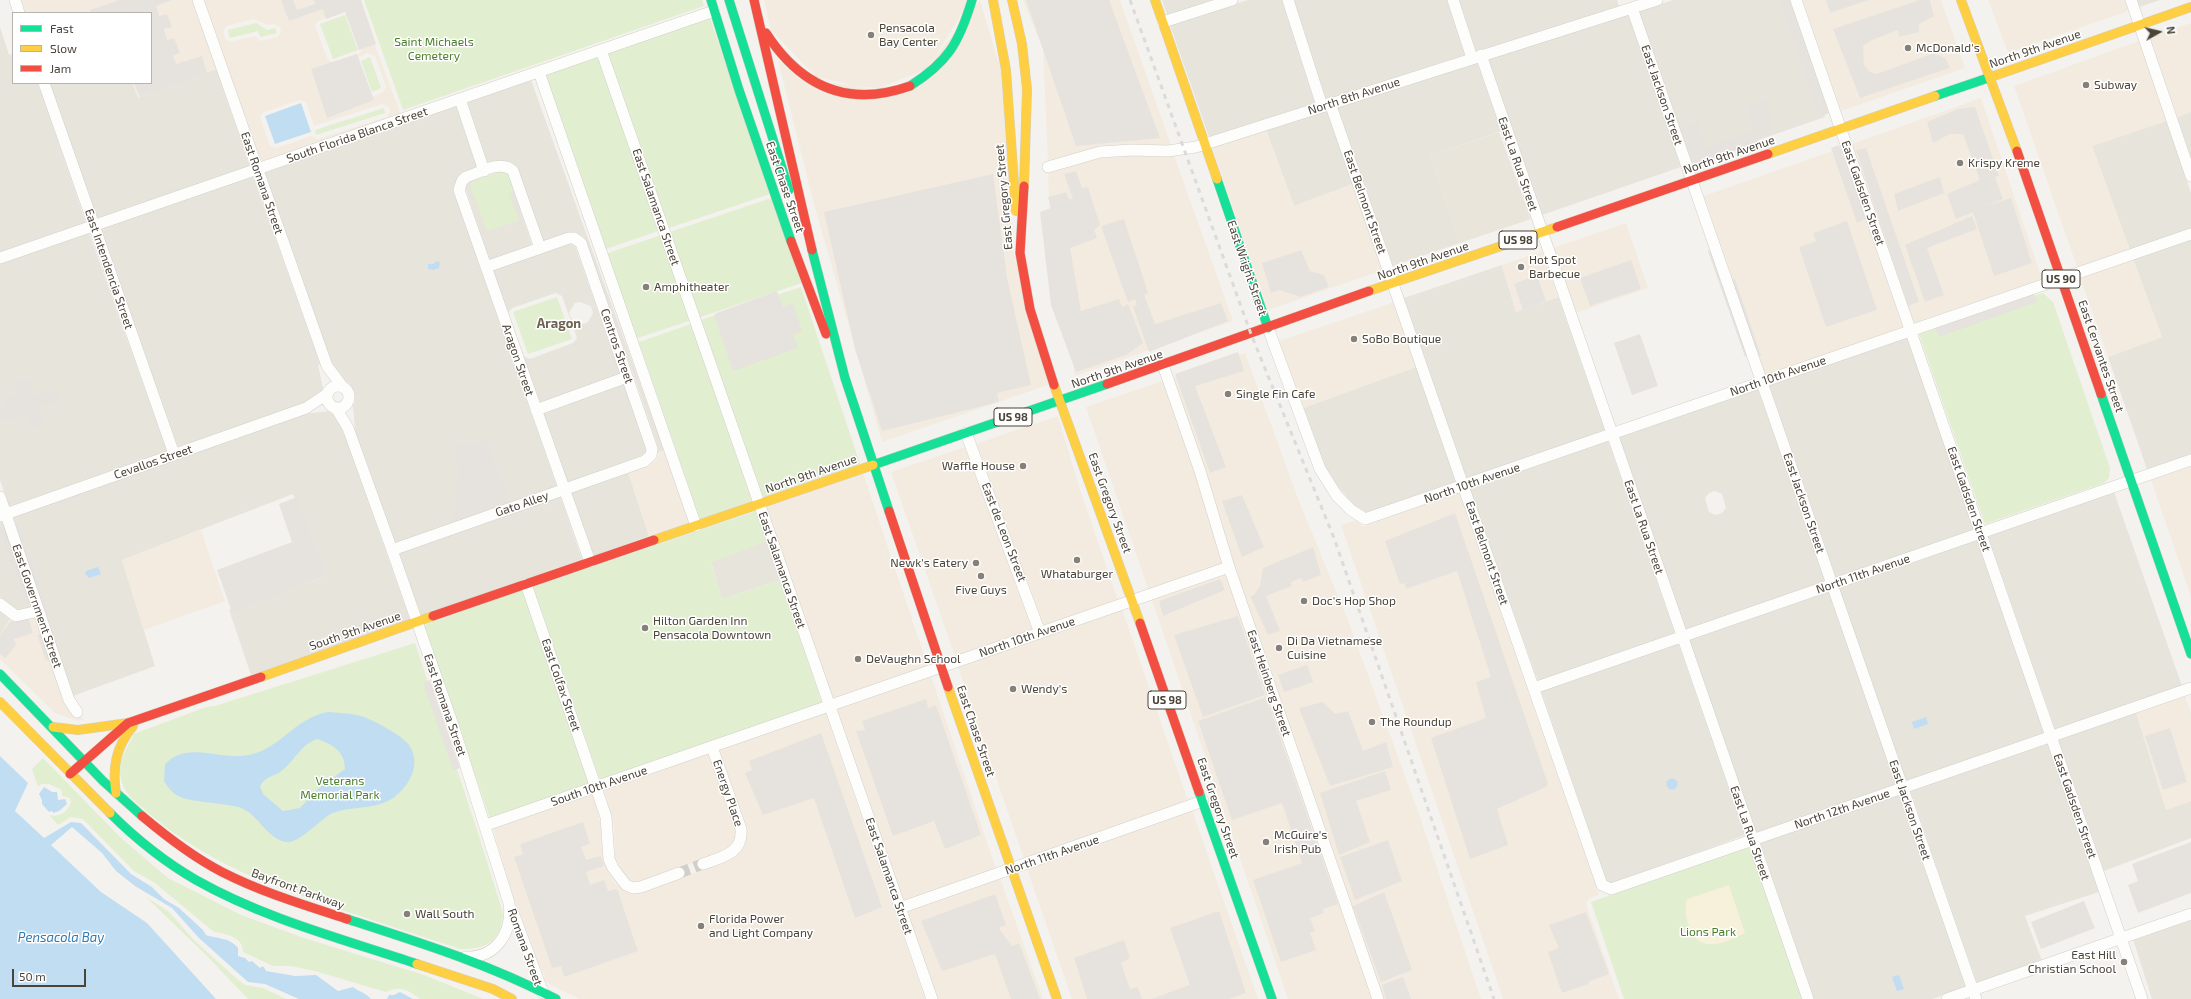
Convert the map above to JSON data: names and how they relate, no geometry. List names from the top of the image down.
{
  "streets": {
    "main road": [
      "North 9th Avenue",
      "East Chase Street",
      "East Gregory Street",
      "US 98",
      "East Wright Street",
      "US 90",
      "East Cervantes Street",
      "South 9th Avenue",
      "Bayfront Parkway"
    ],
    "street": [
      "East Jackson Street",
      "North 8th Avenue",
      "South Florida Blanca Street",
      "East La Rua Street",
      "East Romana Street",
      "East Gadsden Street",
      "East Belmont Street",
      "East Salamanca Street",
      "East Intendencia Street",
      "Centros Street",
      "Aragon Street",
      "North 10th Avenue",
      "Cevallos Street",
      "Gato Alley",
      "East de Leon Street",
      "North 11th Avenue",
      "East Government Street",
      "East Heinberg Street",
      "East Colfax Street",
      "South 10th Avenue",
      "Energy Place",
      "North 12th Avenue",
      "Romana Street"
    ]
  },
  "crossings": [
    ["North 9th Avenue", "East Jackson Street"],
    ["North 9th Avenue", "East La Rua Street"],
    ["North 9th Avenue", "East Chase Street"],
    ["North 9th Avenue", "East Gadsden Street"],
    ["North 9th Avenue", "East Gregory Street"],
    ["North 9th Avenue", "East Belmont Street"],
    ["North 9th Avenue", "East Salamanca Street"],
    ["North 9th Avenue", "East Wright Street"],
    ["North 9th Avenue", "East Cervantes Street"],
    ["North 9th Avenue", "East de Leon Street"],
    ["North 9th Avenue", "South 9th Avenue"],
    ["North 9th Avenue", "East Heinberg Street"],
    ["East Jackson Street", "North 8th Avenue"],
    ["East Jackson Street", "North 10th Avenue"],
    ["East Jackson Street", "North 11th Avenue"],
    ["East Jackson Street", "North 12th Avenue"],
    ["North 8th Avenue", "East La Rua Street"],
    ["North 8th Avenue", "East Belmont Street"],
    ["North 8th Avenue", "East Wright Street"],
    ["South Florida Blanca Street", "East Romana Street"],
    ["South Florida Blanca Street", "East Chase Street"],
    ["South Florida Blanca Street", "East Salamanca Street"],
    ["South Florida Blanca Street", "East Intendencia Street"],
    ["East La Rua Street", "North 10th Avenue"],
    ["East La Rua Street", "North 11th Avenue"],
    ["East La Rua Street", "North 12th Avenue"],
    ["East Romana Street", "Cevallos Street"],
    ["East Romana Street", "Gato Alley"],
    ["East Romana Street", "South 9th Avenue"],
    ["East Romana Street", "South 10th Avenue"],
    ["East Romana Street", "Bayfront Parkway"],
    ["East Romana Street", "Romana Street"],
    ["East Chase Street", "North 10th Avenue"],
    ["East Chase Street", "North 11th Avenue"],
    ["East Gadsden Street", "North 10th Avenue"],
    ["East Gadsden Street", "North 11th Avenue"],
    ["East Gadsden Street", "North 12th Avenue"],
    ["East Gregory Street", "North 10th Avenue"],
    ["East Gregory Street", "North 11th Avenue"],
    ["East Belmont Street", "North 10th Avenue"],
    ["East Belmont Street", "North 11th Avenue"],
    ["East Belmont Street", "North 12th Avenue"],
    ["East Salamanca Street", "North 10th Avenue"],
    ["East Salamanca Street", "North 11th Avenue"],
    ["East Wright Street", "North 10th Avenue"],
    ["East Intendencia Street", "Cevallos Street"],
    ["Centros Street", "Aragon Street"],
    ["Centros Street", "Gato Alley"],
    ["East Cervantes Street", "North 10th Avenue"],
    ["East Cervantes Street", "North 11th Avenue"],
    ["Aragon Street", "Gato Alley"],
    ["Aragon Street", "South 9th Avenue"],
    ["North 10th Avenue", "East de Leon Street"],
    ["North 10th Avenue", "East Heinberg Street"],
    ["North 10th Avenue", "South 10th Avenue"],
    ["North 10th Avenue", "Energy Place"],
    ["Cevallos Street", "East Government Street"],
    ["South 9th Avenue", "East Colfax Street"],
    ["South 9th Avenue", "Bayfront Parkway"],
    ["East Colfax Street", "South 10th Avenue"],
    ["South 10th Avenue", "Energy Place"],
    ["Bayfront Parkway", "Romana Street"]
  ],
  "districts": ["Aragon"],
  "water": ["Pensacola Bay"],
  "parks": ["Saint Michaels Cemetery", "Veterans Memorial Park", "Lions Park"],
  "places": [
    "Pensacola Bay Center",
    "McDonald's",
    "Subway",
    "Krispy Kreme",
    "Hot Spot Barbecue",
    "Amphitheater",
    "SoBo Boutique",
    "Single Fin Cafe",
    "Waffle House",
    "Whataburger",
    "Newk's Eatery",
    "Five Guys",
    "Doc's Hop Shop",
    "Hilton Garden Inn Pensacola Downtown",
    "Di Da Vietnamese Cuisine",
    "DeVaughn School",
    "Wendy's",
    "The Roundup",
    "McGuire's Irish Pub",
    "Wall South",
    "Florida Power and Light Company",
    "East Hill Christian School"
  ],
  "legend": ["Fast", "Slow", "Jam"],
  "scale_bar": "50 m",
  "north": "right"
}
